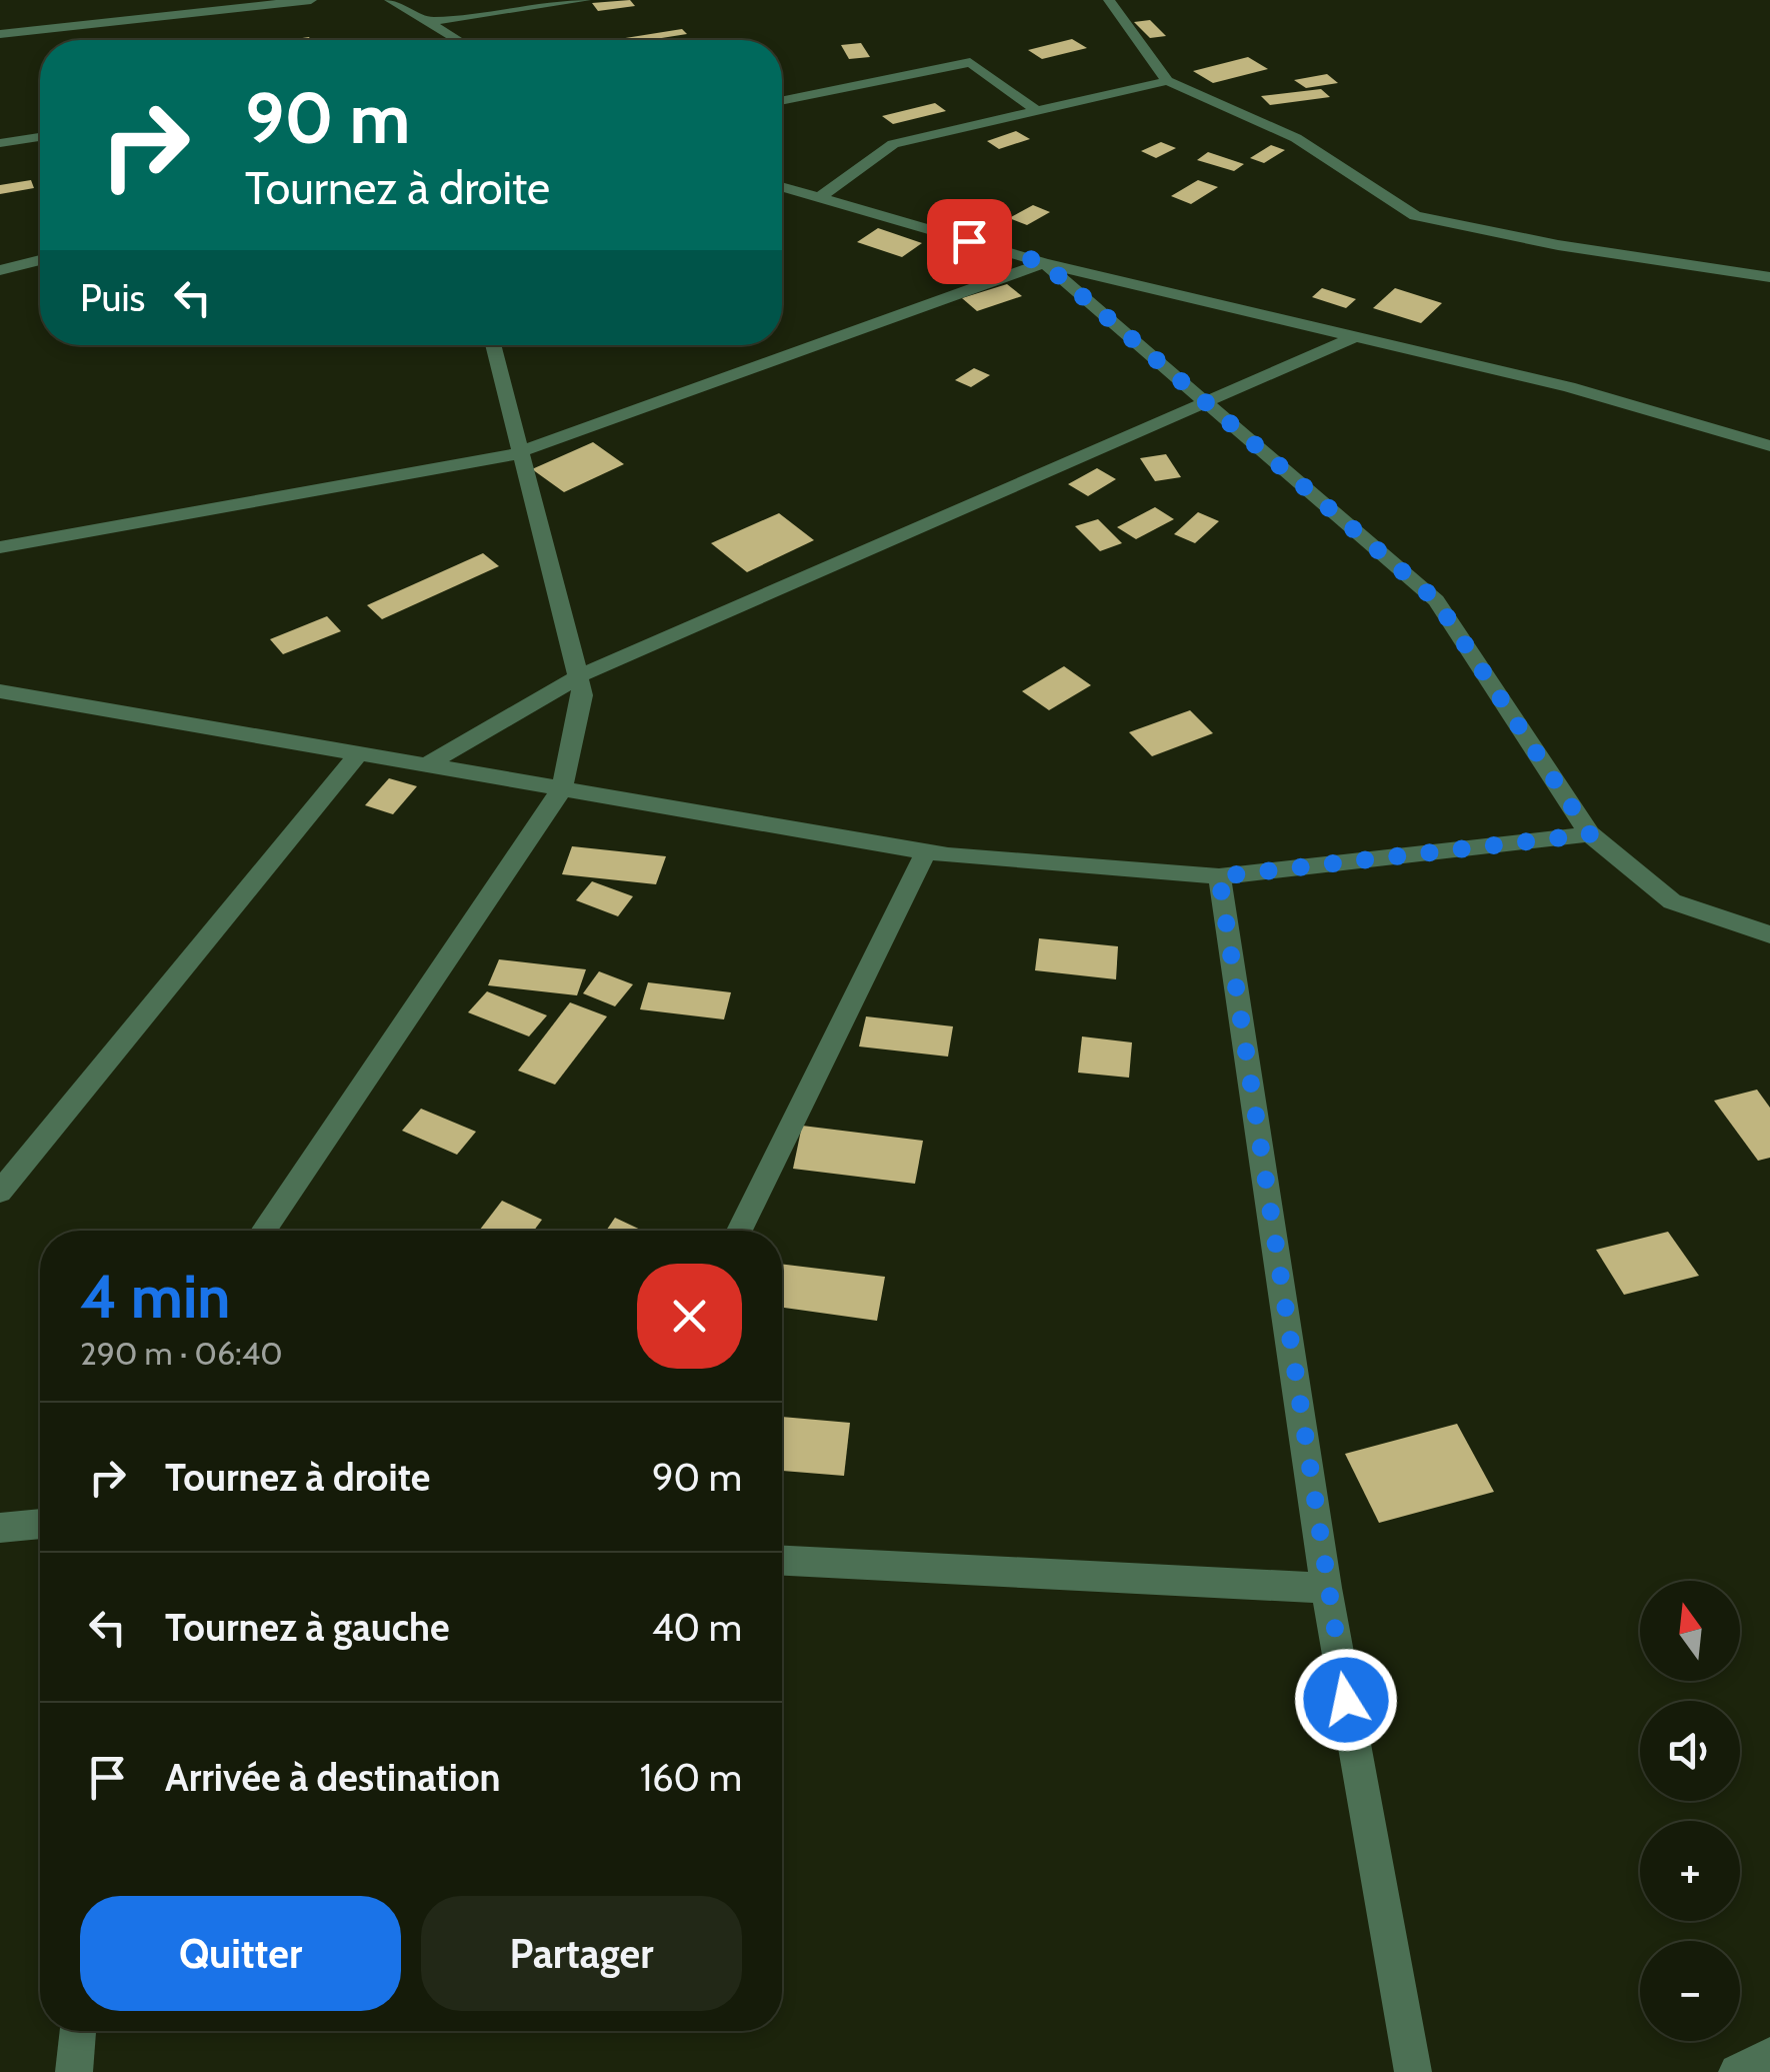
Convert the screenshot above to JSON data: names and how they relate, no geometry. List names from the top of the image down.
{
  "north": "top",
  "page": {
    "turn": ["90 m", "Tournez à droite"],
    "then": "Puis",
    "heading": ["4 min", "290 m · 06:40"],
    "list": [
      {
        "name": "Tournez à droite",
        "value": "90 m"
      },
      {
        "name": "Tournez à gauche",
        "value": "40 m"
      },
      {
        "name": "Arrivée à destination",
        "value": "160 m"
      }
    ],
    "map_buttons": ["+", "−"],
    "buttons": ["Quitter", "Partager"]
  }
}
